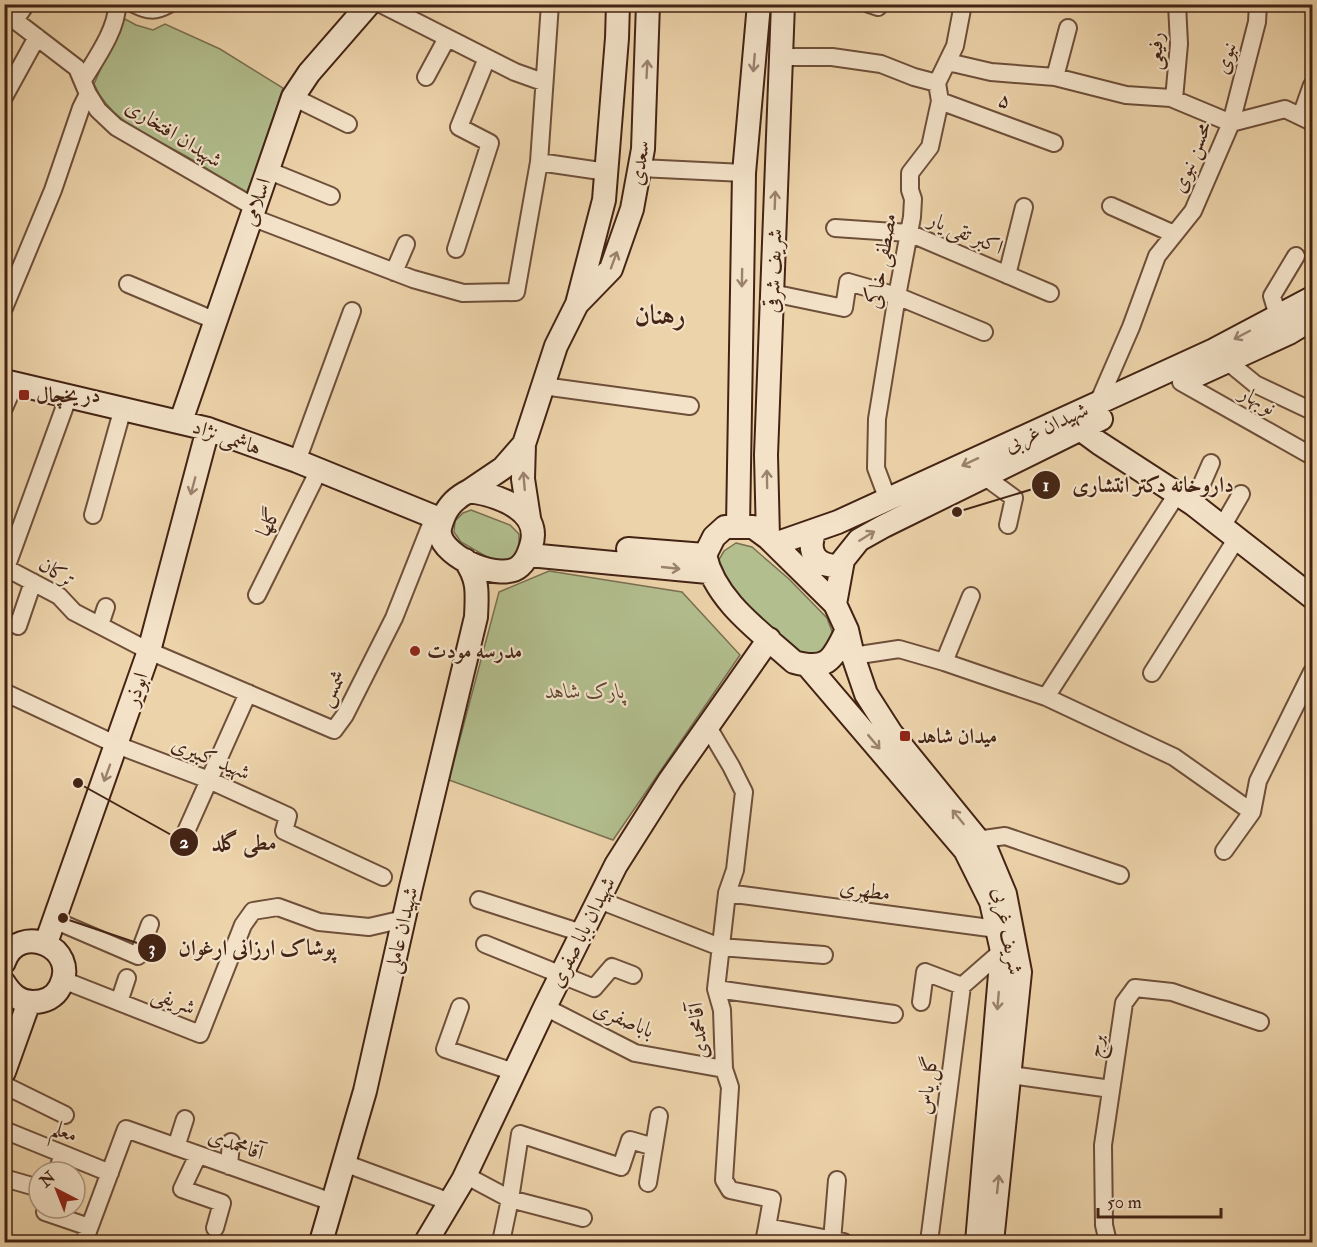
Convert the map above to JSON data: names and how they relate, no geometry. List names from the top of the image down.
{
  "streets": {
    "main road": [
      "سعدی",
      "اسلامی",
      "شریف شرقی",
      "شهیدان غربی",
      "هاشمی نژاد",
      "ابوذر",
      "شهیدان عاملی",
      "شریف غربی",
      "شهیدان بابا صفری"
    ],
    "street": [
      "رفیعی",
      "نبوی",
      "۵",
      "شهیدان افتخاری",
      "محسن نبوی",
      "اکبر تقی یار",
      "مصطفی خاکی",
      "نوبهار",
      "گلها",
      "ترکان",
      "شمس",
      "شهید کبیری",
      "مطهری",
      "شریفی",
      "باباصفری",
      "آقامحمدی",
      "برج",
      "گل یاس",
      "معلم"
    ]
  },
  "crossings": [
    ["رفیعی", "محسن نبوی"],
    ["نبوی", "محسن نبوی"],
    ["۵", "مصطفی خاکی"],
    ["شهیدان افتخاری", "اسلامی"],
    ["محسن نبوی", "شهیدان غربی"],
    ["اسلامی", "هاشمی نژاد"],
    ["اکبر تقی یار", "مصطفی خاکی"],
    ["مصطفی خاکی", "شهیدان غربی"],
    ["شریف شرقی", "شهیدان غربی"],
    ["نوبهار", "شهیدان غربی"],
    ["هاشمی نژاد", "گلها"],
    ["هاشمی نژاد", "ترکان"],
    ["هاشمی نژاد", "شمس"],
    ["هاشمی نژاد", "ابوذر"],
    ["هاشمی نژاد", "شهیدان عاملی"],
    ["ترکان", "شمس"],
    ["ترکان", "ابوذر"],
    ["شمس", "ابوذر"],
    ["شمس", "شهیدان عاملی"],
    ["ابوذر", "شهید کبیری"],
    ["مطهری", "شریف غربی"],
    ["مطهری", "آقامحمدی"],
    ["شهیدان عاملی", "شریفی"],
    ["شهیدان عاملی", "آقامحمدی"],
    ["شهیدان بابا صفری", "باباصفری"],
    ["شهیدان بابا صفری", "آقامحمدی"],
    ["باباصفری", "آقامحمدی"],
    ["آقامحمدی", "معلم"]
  ],
  "one_way": ["ابوذر"],
  "districts": ["رهنان"],
  "parks": ["پارک شاهد"],
  "places": {
    "transit": ["در یخچال", "میدان شاهد"],
    "other": [
      "داروخانه دکتر انتشاری",
      "مدرسه مودت",
      "مطی گلد",
      "پوشاک ارزانی ارغوان"
    ]
  },
  "scale_bar": "50 m",
  "north": "top left"
}
